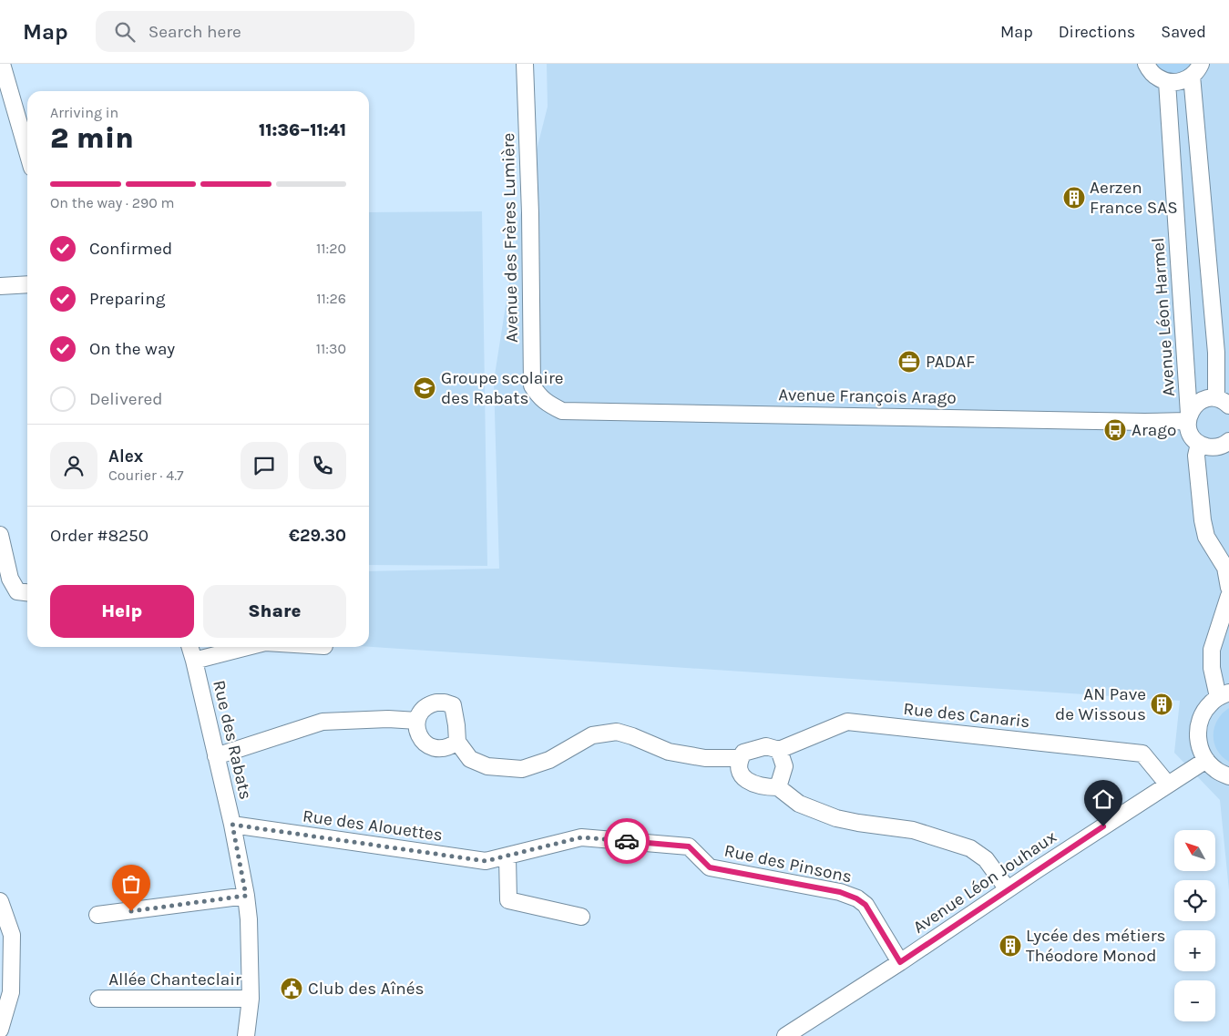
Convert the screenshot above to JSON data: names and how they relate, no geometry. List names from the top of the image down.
{
  "streets": {
    "street": [
      "Avenue des Frères Lumière",
      "Avenue Léon Harmel",
      "Avenue François Arago",
      "Rue des Canaris",
      "Rue des Rabats",
      "Rue des Alouettes",
      "Rue des Pinsons",
      "Avenue Léon Jouhaux",
      "Allée Chanteclair"
    ]
  },
  "crossings": [
    ["Avenue des Frères Lumière", "Avenue François Arago"],
    ["Avenue Léon Harmel", "Avenue François Arago"],
    ["Rue des Canaris", "Avenue Léon Jouhaux"],
    ["Rue des Rabats", "Rue des Alouettes"],
    ["Rue des Rabats", "Allée Chanteclair"],
    ["Rue des Alouettes", "Rue des Pinsons"],
    ["Rue des Pinsons", "Avenue Léon Jouhaux"]
  ],
  "places": {
    "building": ["Aerzen France SAS", "AN Pave de Wissous", "Lycée des métiers Théodore Monod"],
    "office": ["PADAF"],
    "school or university": ["Groupe scolaire des Rabats"],
    "bus stop": ["Arago"],
    "public building": ["Club des Aînés"]
  },
  "north": "top left",
  "page": {
    "header": "Map",
    "search": "Search here",
    "nav": ["Map", "Directions", "Saved"],
    "heading": ["2 min", "Arriving in", "11:36–11:41"],
    "panel": [
      "Alex",
      "Courier · 4.7",
      "Order #8250",
      "€29.30"
    ],
    "bar": "On the way · 290 m",
    "list": [
      ["Confirmed", "11:20"],
      ["Preparing", "11:26"],
      ["On the way", "11:30"],
      "Delivered"
    ],
    "buttons": ["Help", "Share"],
    "map_buttons": ["+", "−"]
  }
}
